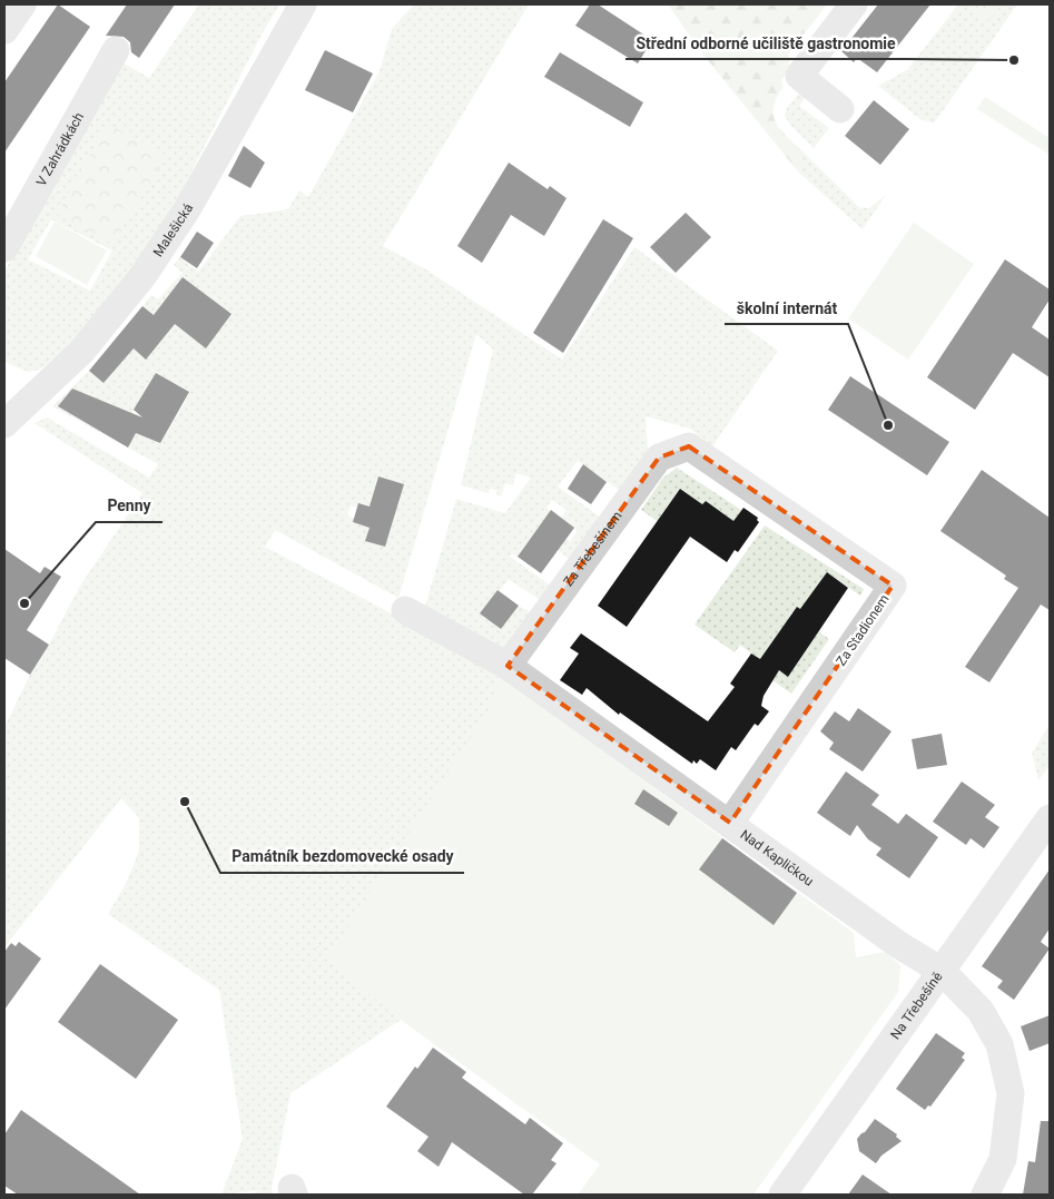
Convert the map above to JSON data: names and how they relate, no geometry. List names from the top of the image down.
{
  "streets": {
    "street": [
      "V Zahrádkách",
      "Malešická",
      "Za Třebešínem",
      "Za Stadionem",
      "Nad Kapličkou",
      "Na Třebešíně"
    ]
  },
  "crossings": [
    ["Za Třebešínem", "Za Stadionem"],
    ["Za Třebešínem", "Nad Kapličkou"],
    ["Za Stadionem", "Nad Kapličkou"],
    ["Nad Kapličkou", "Na Třebešíně"]
  ],
  "places": [
    "Střední odborné učiliště gastronomie",
    "školní internát",
    "Penny",
    "Památník bezdomovecké osady"
  ]
}
